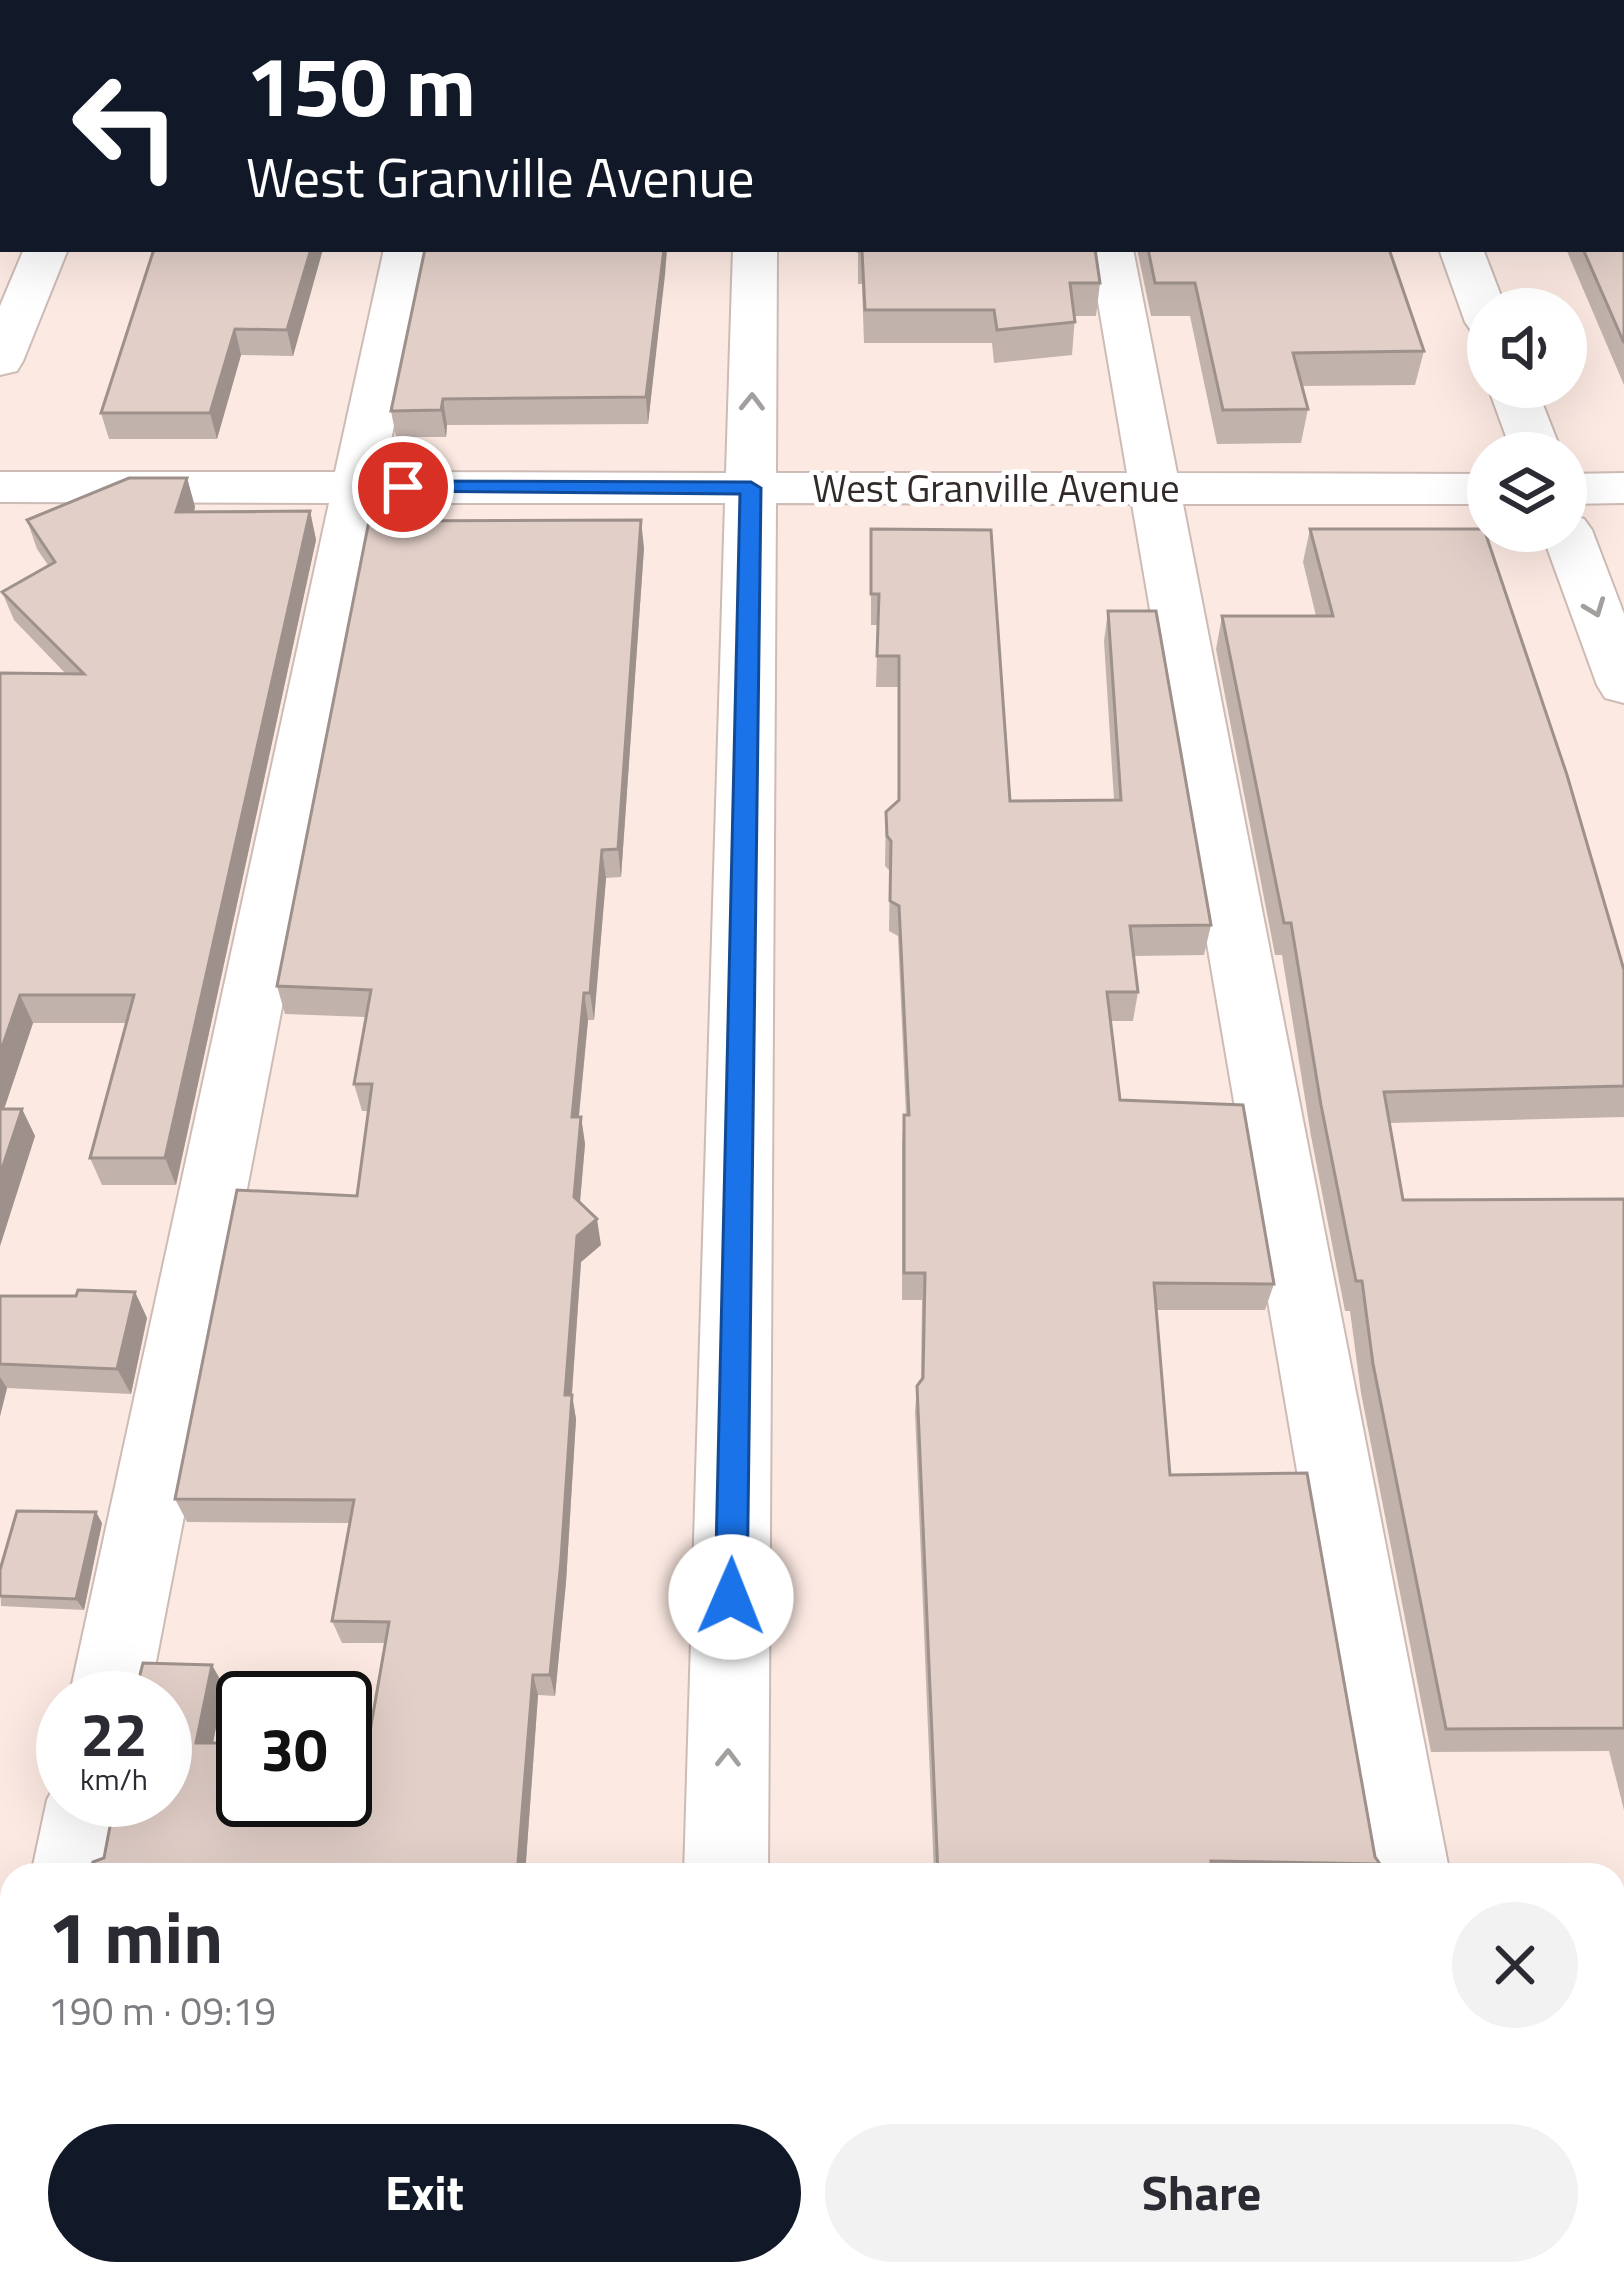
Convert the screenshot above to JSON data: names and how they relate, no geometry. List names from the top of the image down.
{
  "streets": {
    "street": ["West Granville Avenue"]
  },
  "page": {
    "turn": ["150 m", "West Granville Avenue"],
    "speed": "22 km/h",
    "limit": "30",
    "heading": ["1 min", "190 m · 09:19"],
    "buttons": ["Exit", "Share"]
  }
}
